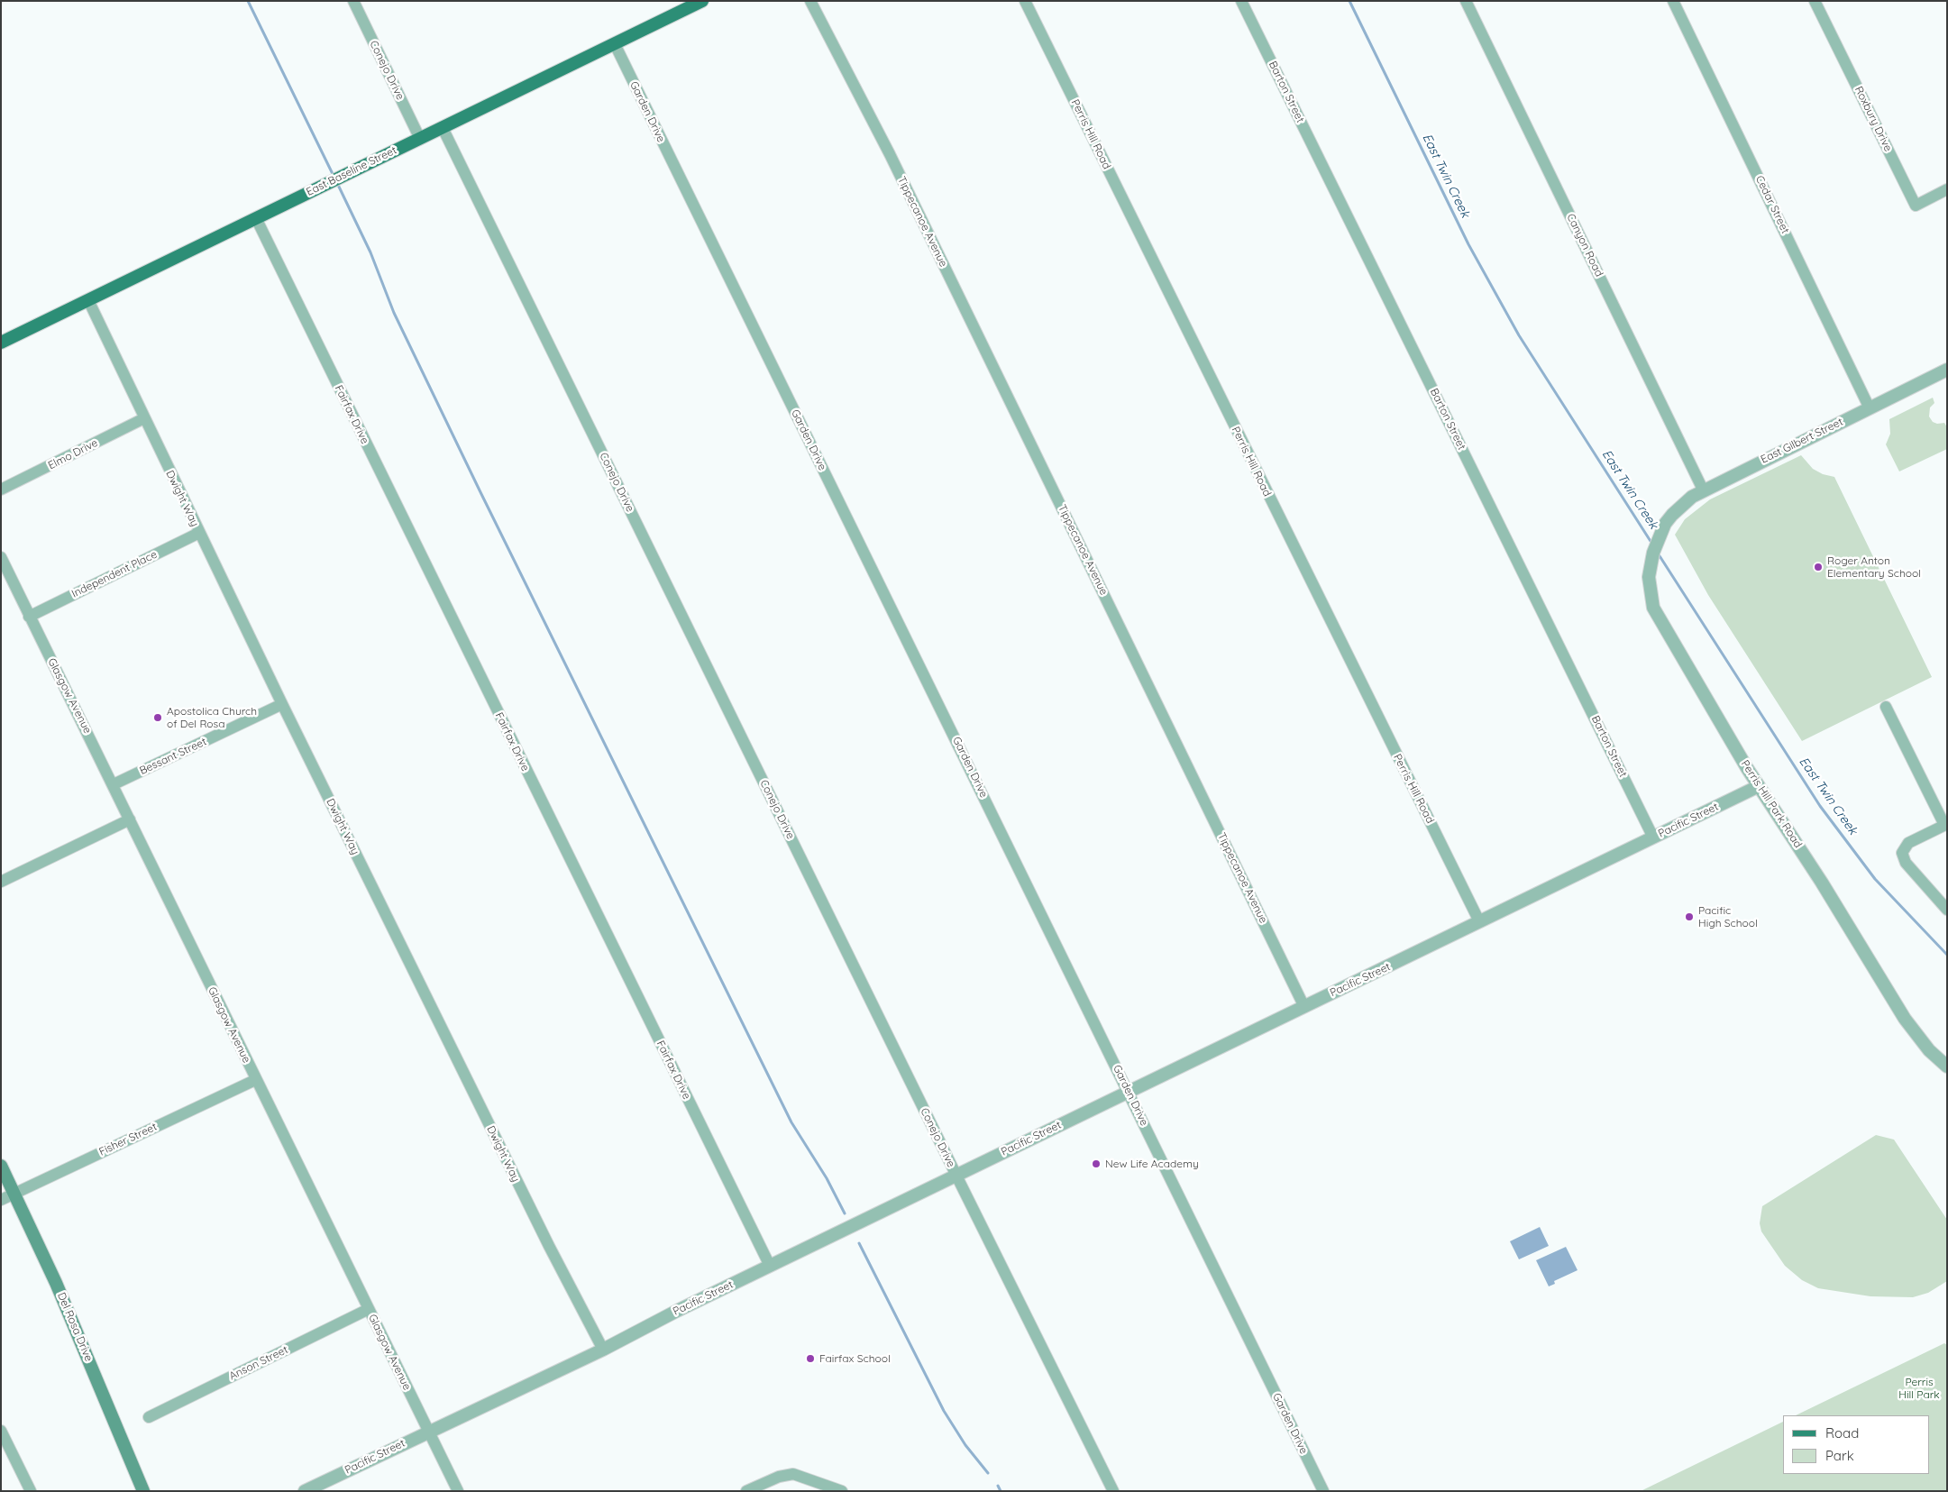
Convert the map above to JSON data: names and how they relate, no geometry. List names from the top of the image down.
{
  "streets": {
    "main road": ["East Baseline Street", "Del Rosa Drive"],
    "street": [
      "Conejo Drive",
      "Barton Street",
      "Garden Drive",
      "Roxbury Drive",
      "Perris Hill Road",
      "Cedar Street",
      "Tippecanoe Avenue",
      "Canyon Road",
      "Fairfax Drive",
      "East Gilbert Street",
      "Elmo Drive",
      "Dwight Way",
      "Independent Place",
      "Glasgow Avenue",
      "Bessant Street",
      "Perris Hill Park Road",
      "Pacific Street",
      "Fisher Street",
      "Anson Street"
    ]
  },
  "crossings": [
    ["Conejo Drive", "East Baseline Street"],
    ["Conejo Drive", "Pacific Street"],
    ["Barton Street", "Pacific Street"],
    ["Garden Drive", "East Baseline Street"],
    ["Garden Drive", "Pacific Street"],
    ["Perris Hill Road", "Pacific Street"],
    ["East Baseline Street", "Fairfax Drive"],
    ["East Baseline Street", "Dwight Way"],
    ["Cedar Street", "East Gilbert Street"],
    ["Tippecanoe Avenue", "Pacific Street"],
    ["Canyon Road", "East Gilbert Street"],
    ["Fairfax Drive", "Pacific Street"],
    ["East Gilbert Street", "Perris Hill Park Road"],
    ["Elmo Drive", "Dwight Way"],
    ["Dwight Way", "Independent Place"],
    ["Dwight Way", "Bessant Street"],
    ["Dwight Way", "Pacific Street"],
    ["Independent Place", "Glasgow Avenue"],
    ["Glasgow Avenue", "Bessant Street"],
    ["Glasgow Avenue", "Pacific Street"],
    ["Glasgow Avenue", "Fisher Street"],
    ["Glasgow Avenue", "Anson Street"],
    ["Perris Hill Park Road", "Pacific Street"],
    ["Fisher Street", "Del Rosa Drive"]
  ],
  "water": ["East Twin Creek"],
  "parks": ["Perris Hill Park"],
  "places": [
    "Roger Anton Elementary School",
    "Apostolica Church of Del Rosa",
    "Pacific High School",
    "New Life Academy",
    "Fairfax School"
  ],
  "legend": ["Road", "Park"]
}
